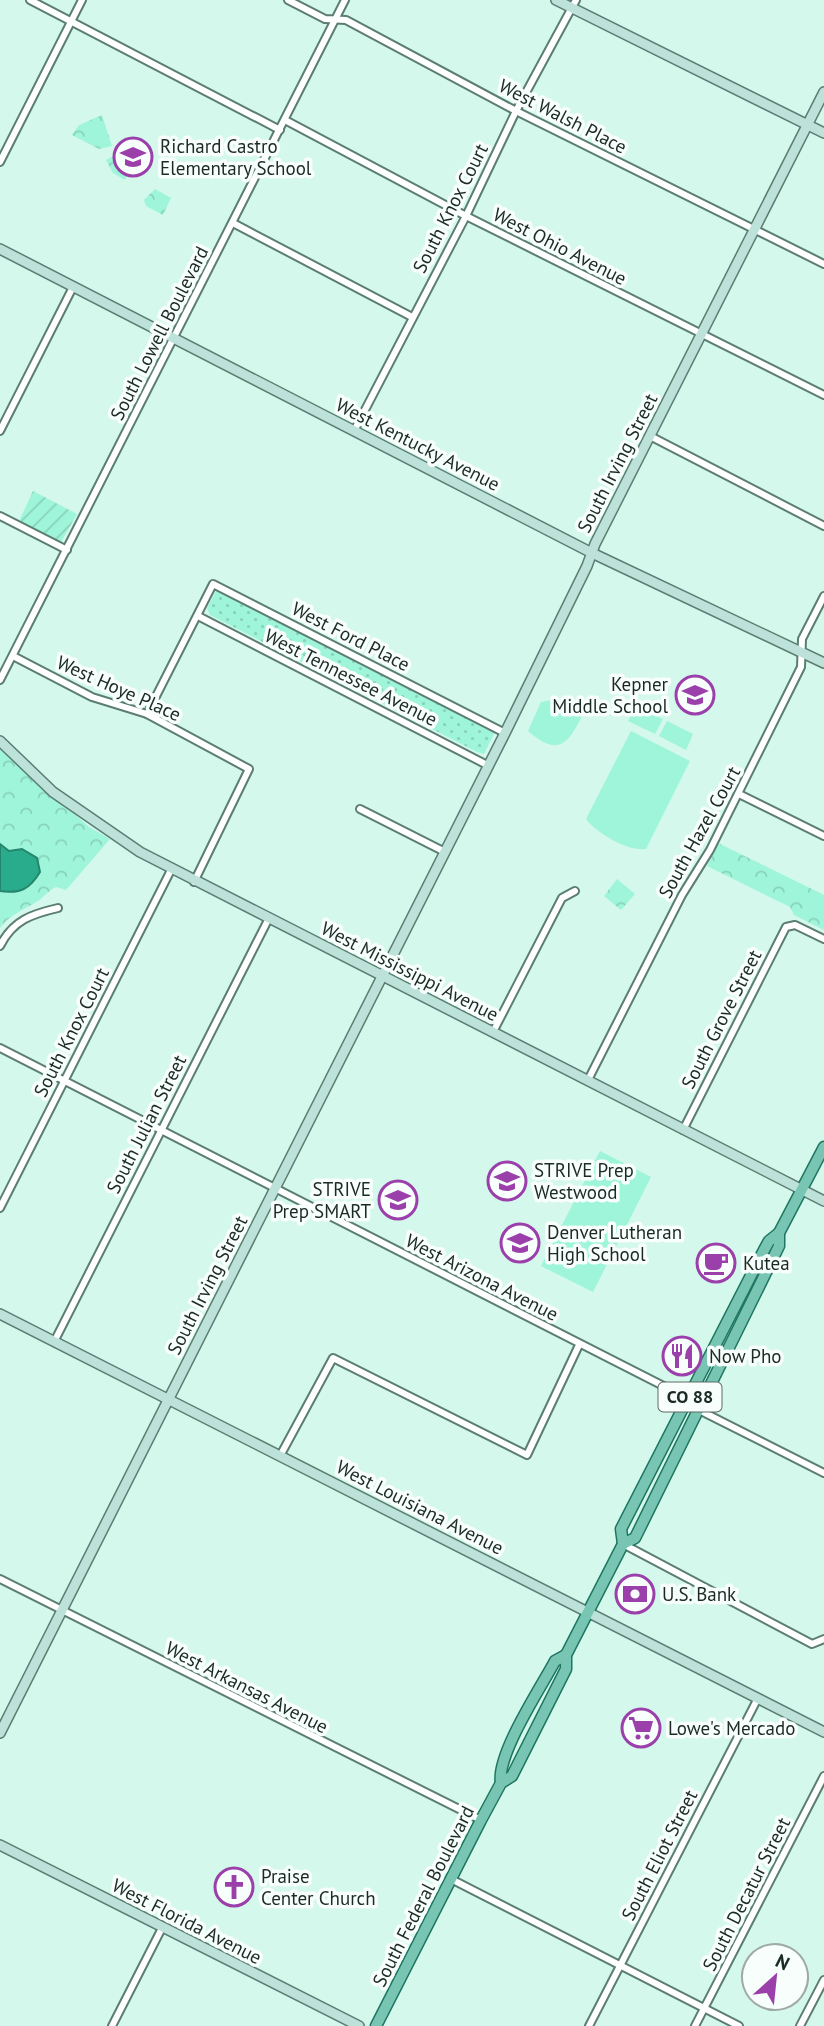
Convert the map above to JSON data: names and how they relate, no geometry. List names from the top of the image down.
{
  "streets": {
    "main road": ["CO 88", "South Federal Boulevard"],
    "street": [
      "West Walsh Place",
      "South Knox Court",
      "West Ohio Avenue",
      "South Lowell Boulevard",
      "West Kentucky Avenue",
      "South Irving Street",
      "West Ford Place",
      "West Tennessee Avenue",
      "West Hoye Place",
      "South Hazel Court",
      "West Mississippi Avenue",
      "South Grove Street",
      "South Julian Street",
      "West Arizona Avenue",
      "West Louisiana Avenue",
      "West Arkansas Avenue",
      "South Eliot Street",
      "South Decatur Street",
      "West Florida Avenue"
    ]
  },
  "crossings": [
    ["West Walsh Place", "South Knox Court"],
    ["West Walsh Place", "South Lowell Boulevard"],
    ["West Walsh Place", "South Irving Street"],
    ["South Knox Court", "West Ohio Avenue"],
    ["South Knox Court", "West Kentucky Avenue"],
    ["South Knox Court", "West Mississippi Avenue"],
    ["South Knox Court", "West Arizona Avenue"],
    ["West Ohio Avenue", "South Lowell Boulevard"],
    ["West Ohio Avenue", "South Irving Street"],
    ["South Lowell Boulevard", "West Kentucky Avenue"],
    ["South Lowell Boulevard", "West Hoye Place"],
    ["West Kentucky Avenue", "South Irving Street"],
    ["West Kentucky Avenue", "South Hazel Court"],
    ["South Irving Street", "West Ford Place"],
    ["South Irving Street", "West Tennessee Avenue"],
    ["South Irving Street", "West Mississippi Avenue"],
    ["South Irving Street", "West Arizona Avenue"],
    ["South Irving Street", "West Louisiana Avenue"],
    ["South Irving Street", "West Arkansas Avenue"],
    ["West Ford Place", "West Tennessee Avenue"],
    ["West Hoye Place", "West Mississippi Avenue"],
    ["South Hazel Court", "West Mississippi Avenue"],
    ["West Mississippi Avenue", "South Grove Street"],
    ["West Mississippi Avenue", "South Julian Street"],
    ["West Mississippi Avenue", "South Federal Boulevard"],
    ["South Julian Street", "West Arizona Avenue"],
    ["South Julian Street", "West Louisiana Avenue"],
    ["West Arizona Avenue", "South Federal Boulevard"],
    ["West Louisiana Avenue", "South Eliot Street"],
    ["West Louisiana Avenue", "South Federal Boulevard"],
    ["West Arkansas Avenue", "South Federal Boulevard"]
  ],
  "places": {
    "school or university": [
      "Richard Castro Elementary School",
      "Kepner Middle School",
      "STRIVE Prep Westwood",
      "STRIVE Prep SMART",
      "Denver Lutheran High School"
    ],
    "cafe": ["Kutea"],
    "restaurant": ["Now Pho"],
    "bank": ["U.S. Bank"],
    "supermarket": ["Lowe's Mercado"],
    "church": ["Praise Center Church"]
  },
  "north": "top right"
}
